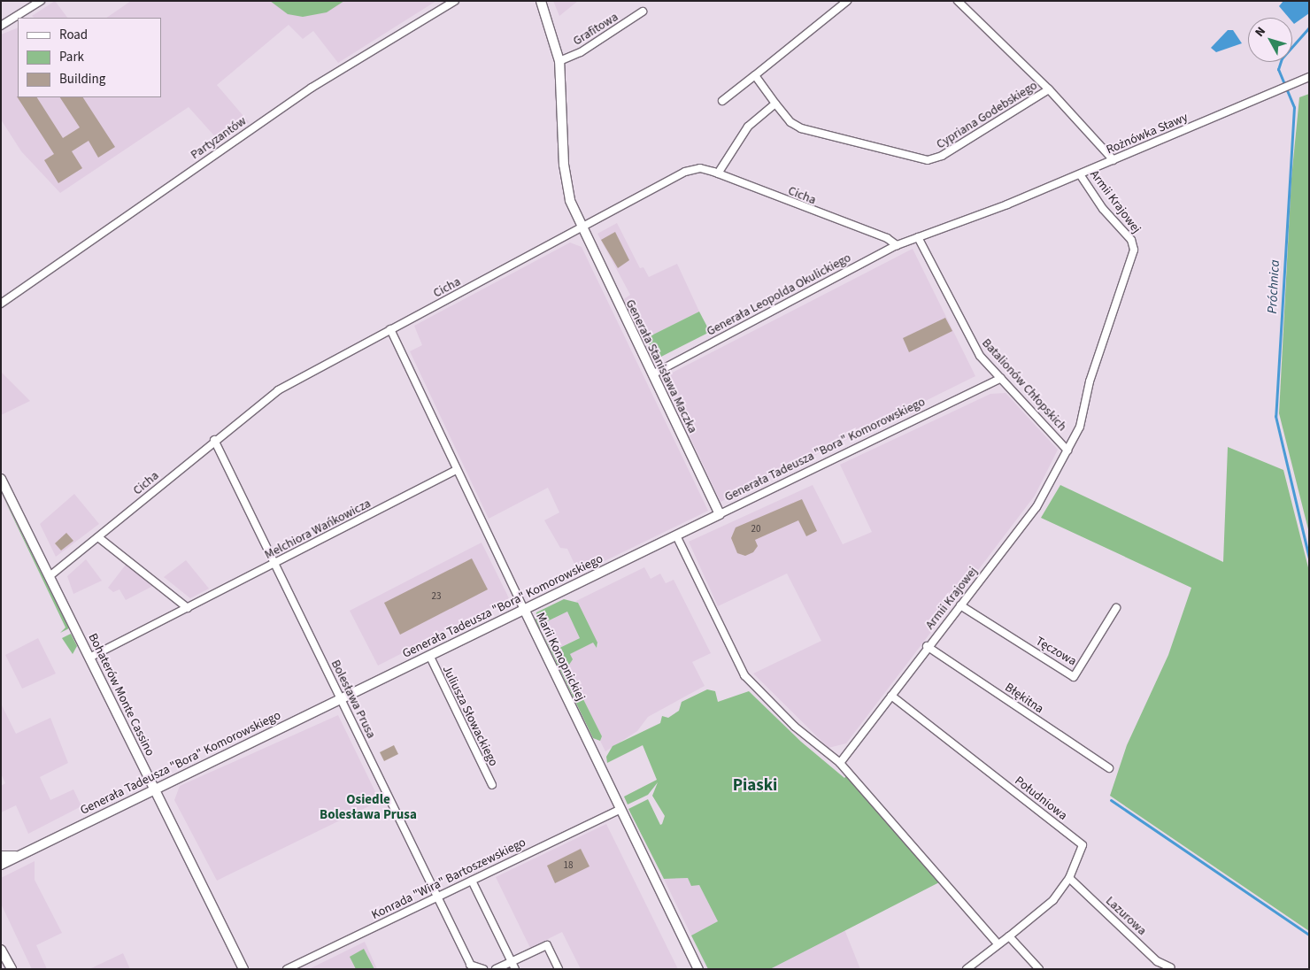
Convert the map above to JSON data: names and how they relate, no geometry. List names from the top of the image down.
{
  "streets": {
    "street": [
      "Grafitowa",
      "Cypriana Godebskiego",
      "Rożnówka Stawy",
      "Partyzantów",
      "Cicha",
      "Armii Krajowej",
      "Generała Leopolda Okulickiego",
      "Generała Stanisława Maczka",
      "Batalionów Chłopskich",
      "Generała Tadeusza \"Bora\" Komorowskiego",
      "Melchiora Wańkowicza",
      "Tęczowa",
      "Marii Konopnickiej",
      "Bohaterów Monte Cassino",
      "Błękitna",
      "Bolesława Prusa",
      "Juliusza Słowackiego",
      "Południowa",
      "Konrada \"Wira\" Bartoszewskiego",
      "Lazurowa"
    ]
  },
  "crossings": [
    ["Grafitowa", "Generała Stanisława Maczka"],
    ["Cypriana Godebskiego", "Rożnówka Stawy"],
    ["Rożnówka Stawy", "Armii Krajowej"],
    ["Rożnówka Stawy", "Generała Leopolda Okulickiego"],
    ["Rożnówka Stawy", "Batalionów Chłopskich"],
    ["Cicha", "Generała Leopolda Okulickiego"],
    ["Cicha", "Generała Stanisława Maczka"],
    ["Cicha", "Marii Konopnickiej"],
    ["Cicha", "Bohaterów Monte Cassino"],
    ["Cicha", "Bolesława Prusa"],
    ["Armii Krajowej", "Batalionów Chłopskich"],
    ["Armii Krajowej", "Tęczowa"],
    ["Armii Krajowej", "Błękitna"],
    ["Armii Krajowej", "Południowa"],
    ["Generała Leopolda Okulickiego", "Generała Stanisława Maczka"],
    ["Generała Leopolda Okulickiego", "Batalionów Chłopskich"],
    ["Generała Stanisława Maczka", "Generała Tadeusza \"Bora\" Komorowskiego"],
    ["Batalionów Chłopskich", "Generała Tadeusza \"Bora\" Komorowskiego"],
    ["Generała Tadeusza \"Bora\" Komorowskiego", "Marii Konopnickiej"],
    ["Generała Tadeusza \"Bora\" Komorowskiego", "Bohaterów Monte Cassino"],
    ["Generała Tadeusza \"Bora\" Komorowskiego", "Bolesława Prusa"],
    ["Generała Tadeusza \"Bora\" Komorowskiego", "Juliusza Słowackiego"],
    ["Melchiora Wańkowicza", "Marii Konopnickiej"],
    ["Melchiora Wańkowicza", "Bohaterów Monte Cassino"],
    ["Melchiora Wańkowicza", "Bolesława Prusa"],
    ["Marii Konopnickiej", "Konrada \"Wira\" Bartoszewskiego"],
    ["Bolesława Prusa", "Konrada \"Wira\" Bartoszewskiego"],
    ["Południowa", "Lazurowa"]
  ],
  "districts": ["Piaski", "Osiedle Bolesława Prusa"],
  "water": ["Próchnica"],
  "house_numbers": ["20", "23", "18"],
  "legend": ["Road", "Park", "Building"],
  "north": "top left"
}
